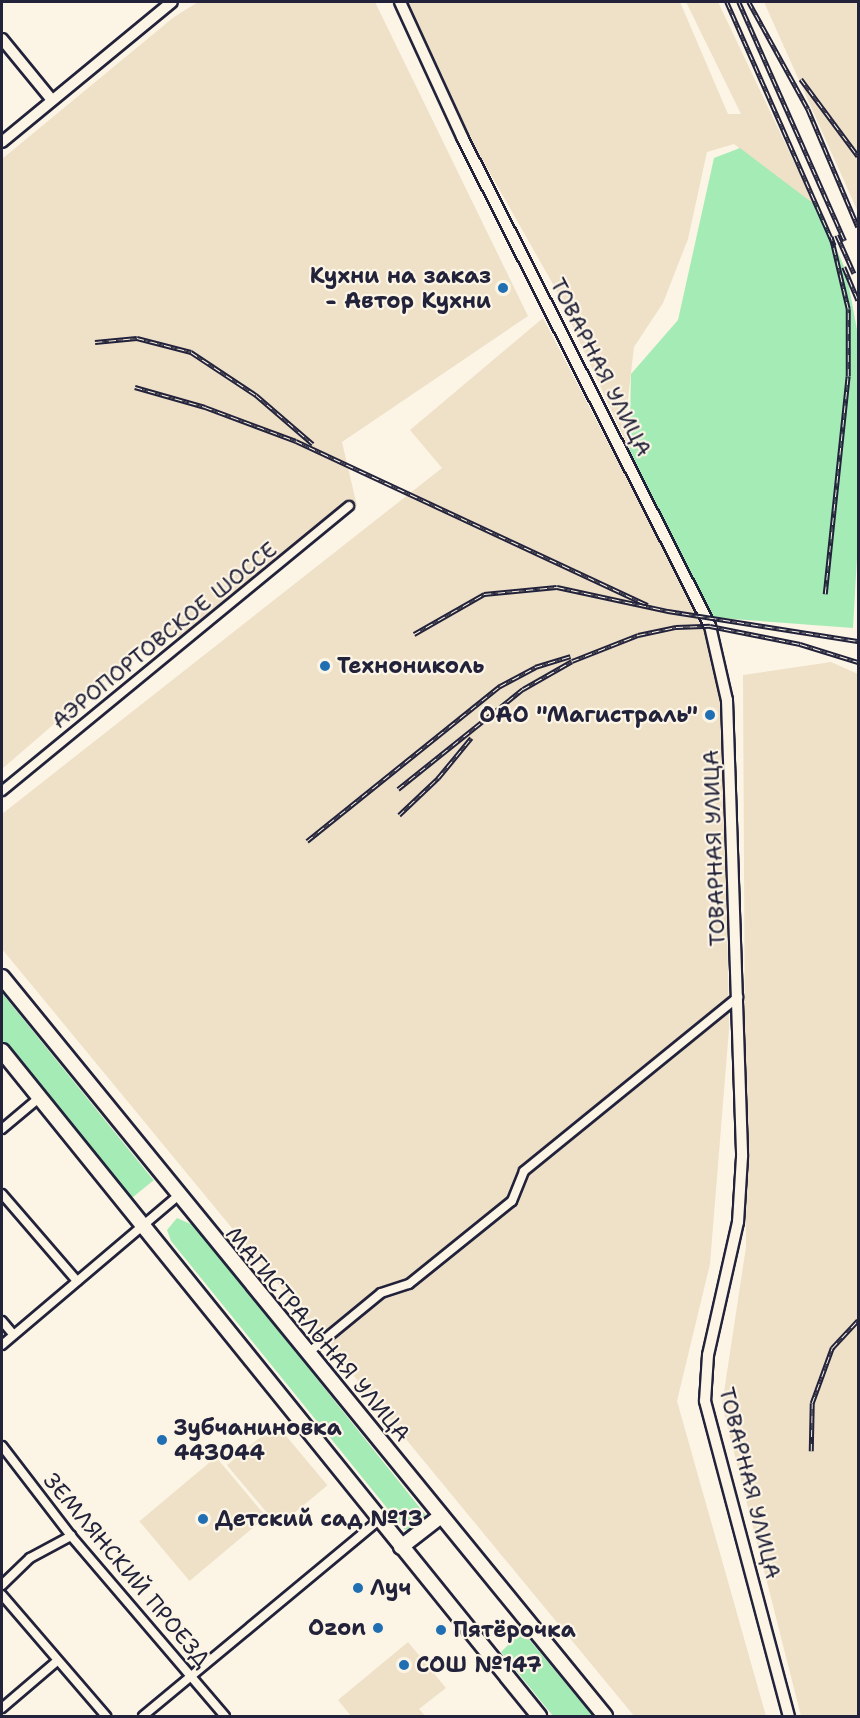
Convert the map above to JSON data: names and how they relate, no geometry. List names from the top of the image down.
{
  "streets": {
    "main road": ["МАГИСТРАЛЬНАЯ УЛИЦА"],
    "street": ["ТОВАРНАЯ УЛИЦА", "АЭРОПОРТОВСКОЕ ШОССЕ", "ЗЕМЛЯНСКИЙ ПРОЕЗД"]
  },
  "places": [
    "Кухни на заказ - Автор Кухни",
    "Технониколь",
    "ОАО \"Магистраль\"",
    "Зубчаниновка 443044",
    "Детский сад №13",
    "Луч",
    "Ozon",
    "Пятёрочка",
    "СОШ №147"
  ]
}
